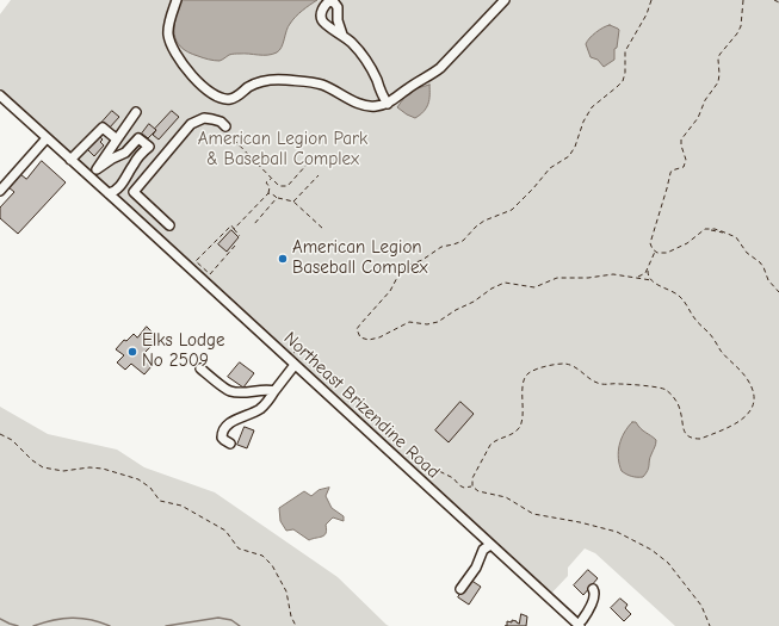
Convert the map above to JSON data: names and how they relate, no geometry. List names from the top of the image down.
{
  "streets": {
    "street": ["Northeast Brizendine Road"]
  },
  "parks": ["American Legion Park & Baseball Complex"],
  "places": ["American Legion Baseball Complex", "Elks Lodge No 2509"]
}
